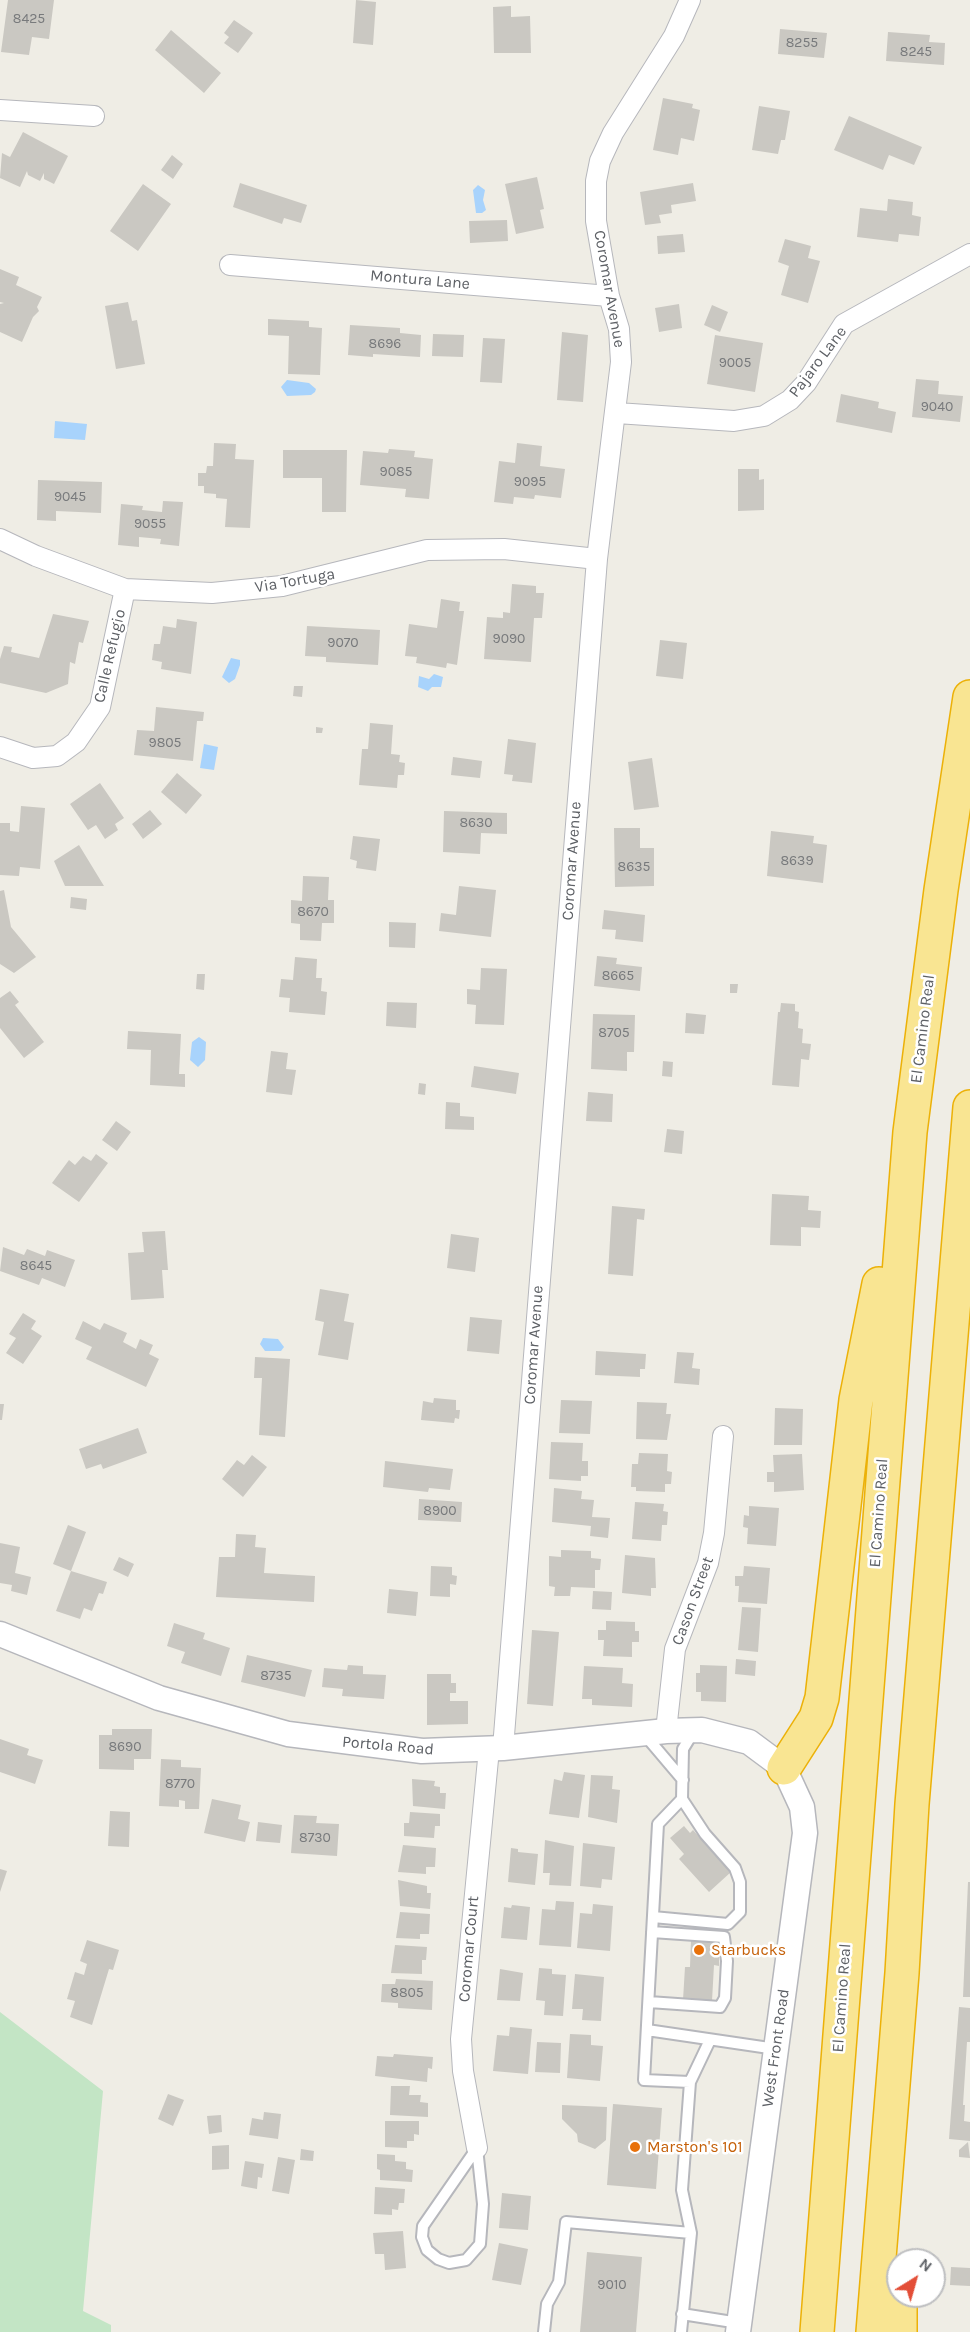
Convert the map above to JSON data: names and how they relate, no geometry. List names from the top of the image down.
{
  "streets": {
    "highway": ["El Camino Real"],
    "street": [
      "Montura Lane",
      "Coromar Avenue",
      "Pajaro Lane",
      "Via Tortuga",
      "Calle Refugio",
      "Cason Street",
      "Portola Road",
      "Coromar Court",
      "West Front Road"
    ]
  },
  "crossings": [
    ["Montura Lane", "Coromar Avenue"],
    ["Coromar Avenue", "Pajaro Lane"],
    ["Coromar Avenue", "Via Tortuga"],
    ["Coromar Avenue", "Portola Road"],
    ["Coromar Avenue", "Coromar Court"],
    ["Via Tortuga", "Calle Refugio"],
    ["Cason Street", "Portola Road"],
    ["Portola Road", "Coromar Court"],
    ["Portola Road", "West Front Road"]
  ],
  "places": ["Starbucks", "Marston's 101"],
  "house_numbers": [
    "8425",
    "8255",
    "8245",
    "8696",
    "9005",
    "9040",
    "9085",
    "9095",
    "9045",
    "9055",
    "9090",
    "9070",
    "9805",
    "8630",
    "8639",
    "8635",
    "8670",
    "8665",
    "8705",
    "8645",
    "8900",
    "8735",
    "8690",
    "8770",
    "8730",
    "8805",
    "9010"
  ],
  "north": "top right"
}
